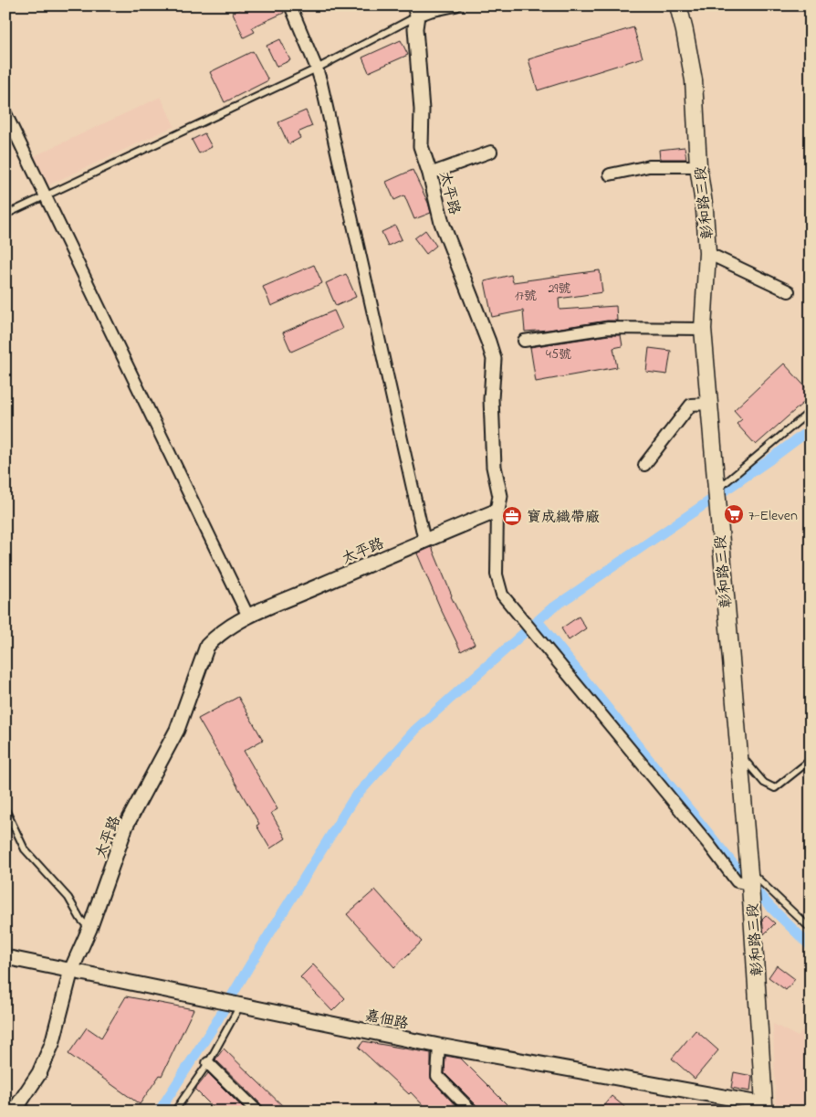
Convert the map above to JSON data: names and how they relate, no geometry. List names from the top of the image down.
{
  "streets": {
    "main road": ["彰和路三段"],
    "street": ["太平路", "嘉佃路"]
  },
  "crossings": [
    ["太平路", "嘉佃路"],
    ["彰和路三段", "嘉佃路"]
  ],
  "places": {
    "supermarket": ["7-Eleven"],
    "office": ["寶成織帶廠"]
  },
  "house_numbers": ["29號", "17號", "45號"]
}
